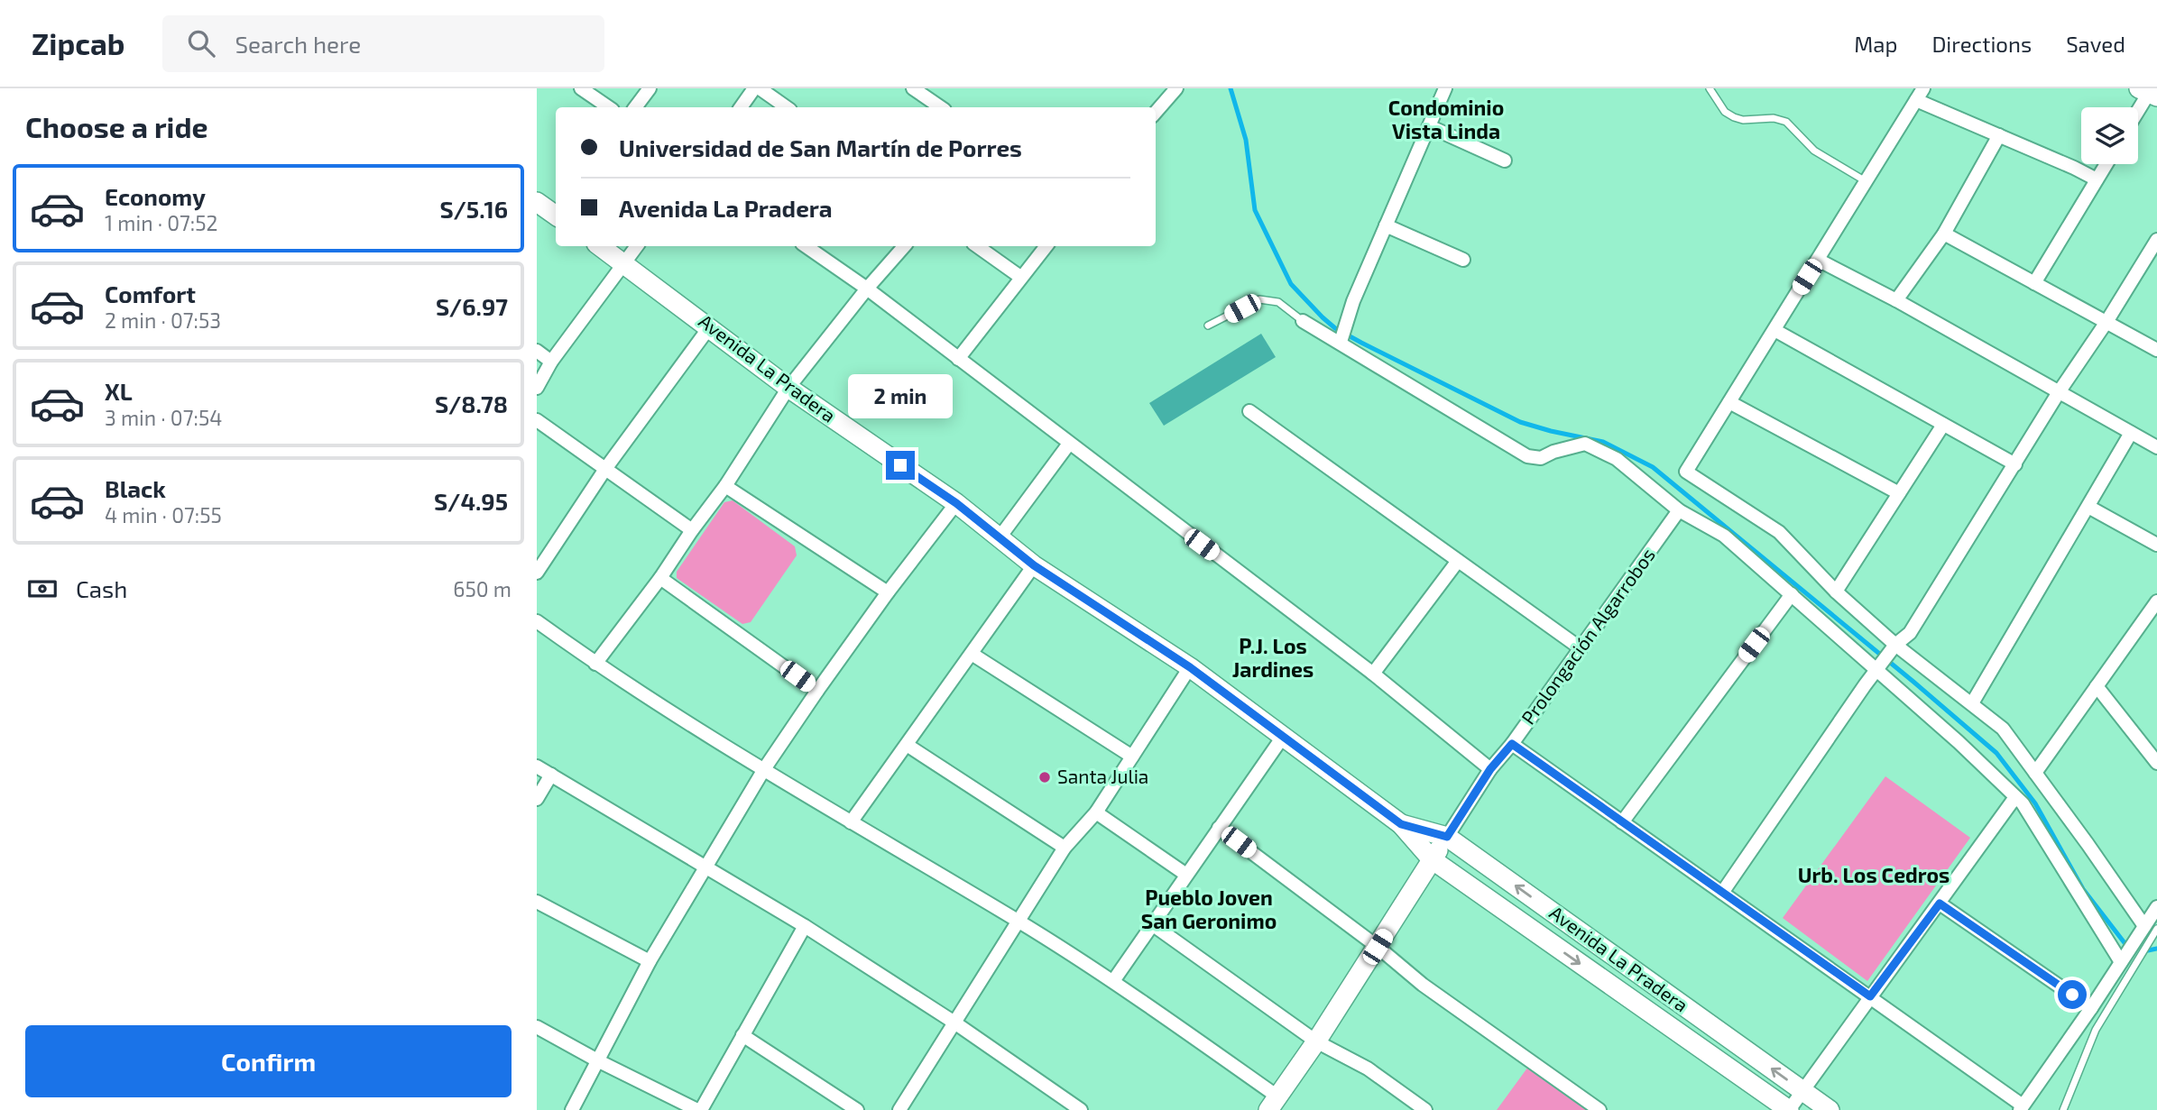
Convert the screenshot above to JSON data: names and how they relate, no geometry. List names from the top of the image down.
{
  "streets": {
    "street": ["Avenida La Pradera", "Prolongación Algarrobos"]
  },
  "crossings": [
    ["Avenida La Pradera", "Prolongación Algarrobos"]
  ],
  "districts": [
    "Condominio Vista Linda",
    "P.J. Los Jardines",
    "Urb. Los Cedros",
    "Pueblo Joven San Geronimo"
  ],
  "places": ["Santa Julia"],
  "page": {
    "header": "Zipcab",
    "search": "Search here",
    "nav": ["Map", "Directions", "Saved"],
    "heading": "Choose a ride",
    "banner": ["Universidad de San Martín de Porres", "Avenida La Pradera"],
    "list": [
      {
        "name": "Economy",
        "note": "1 min · 07:52",
        "value": "S/5.16"
      },
      {
        "name": "Comfort",
        "note": "2 min · 07:53",
        "value": "S/6.97"
      },
      {
        "name": "XL",
        "note": "3 min · 07:54",
        "value": "S/8.78"
      },
      {
        "name": "Black",
        "note": "4 min · 07:55",
        "value": "S/4.95"
      }
    ],
    "bubble": "2 min",
    "pay": ["Cash", "650 m"],
    "buttons": "Confirm"
  }
}
